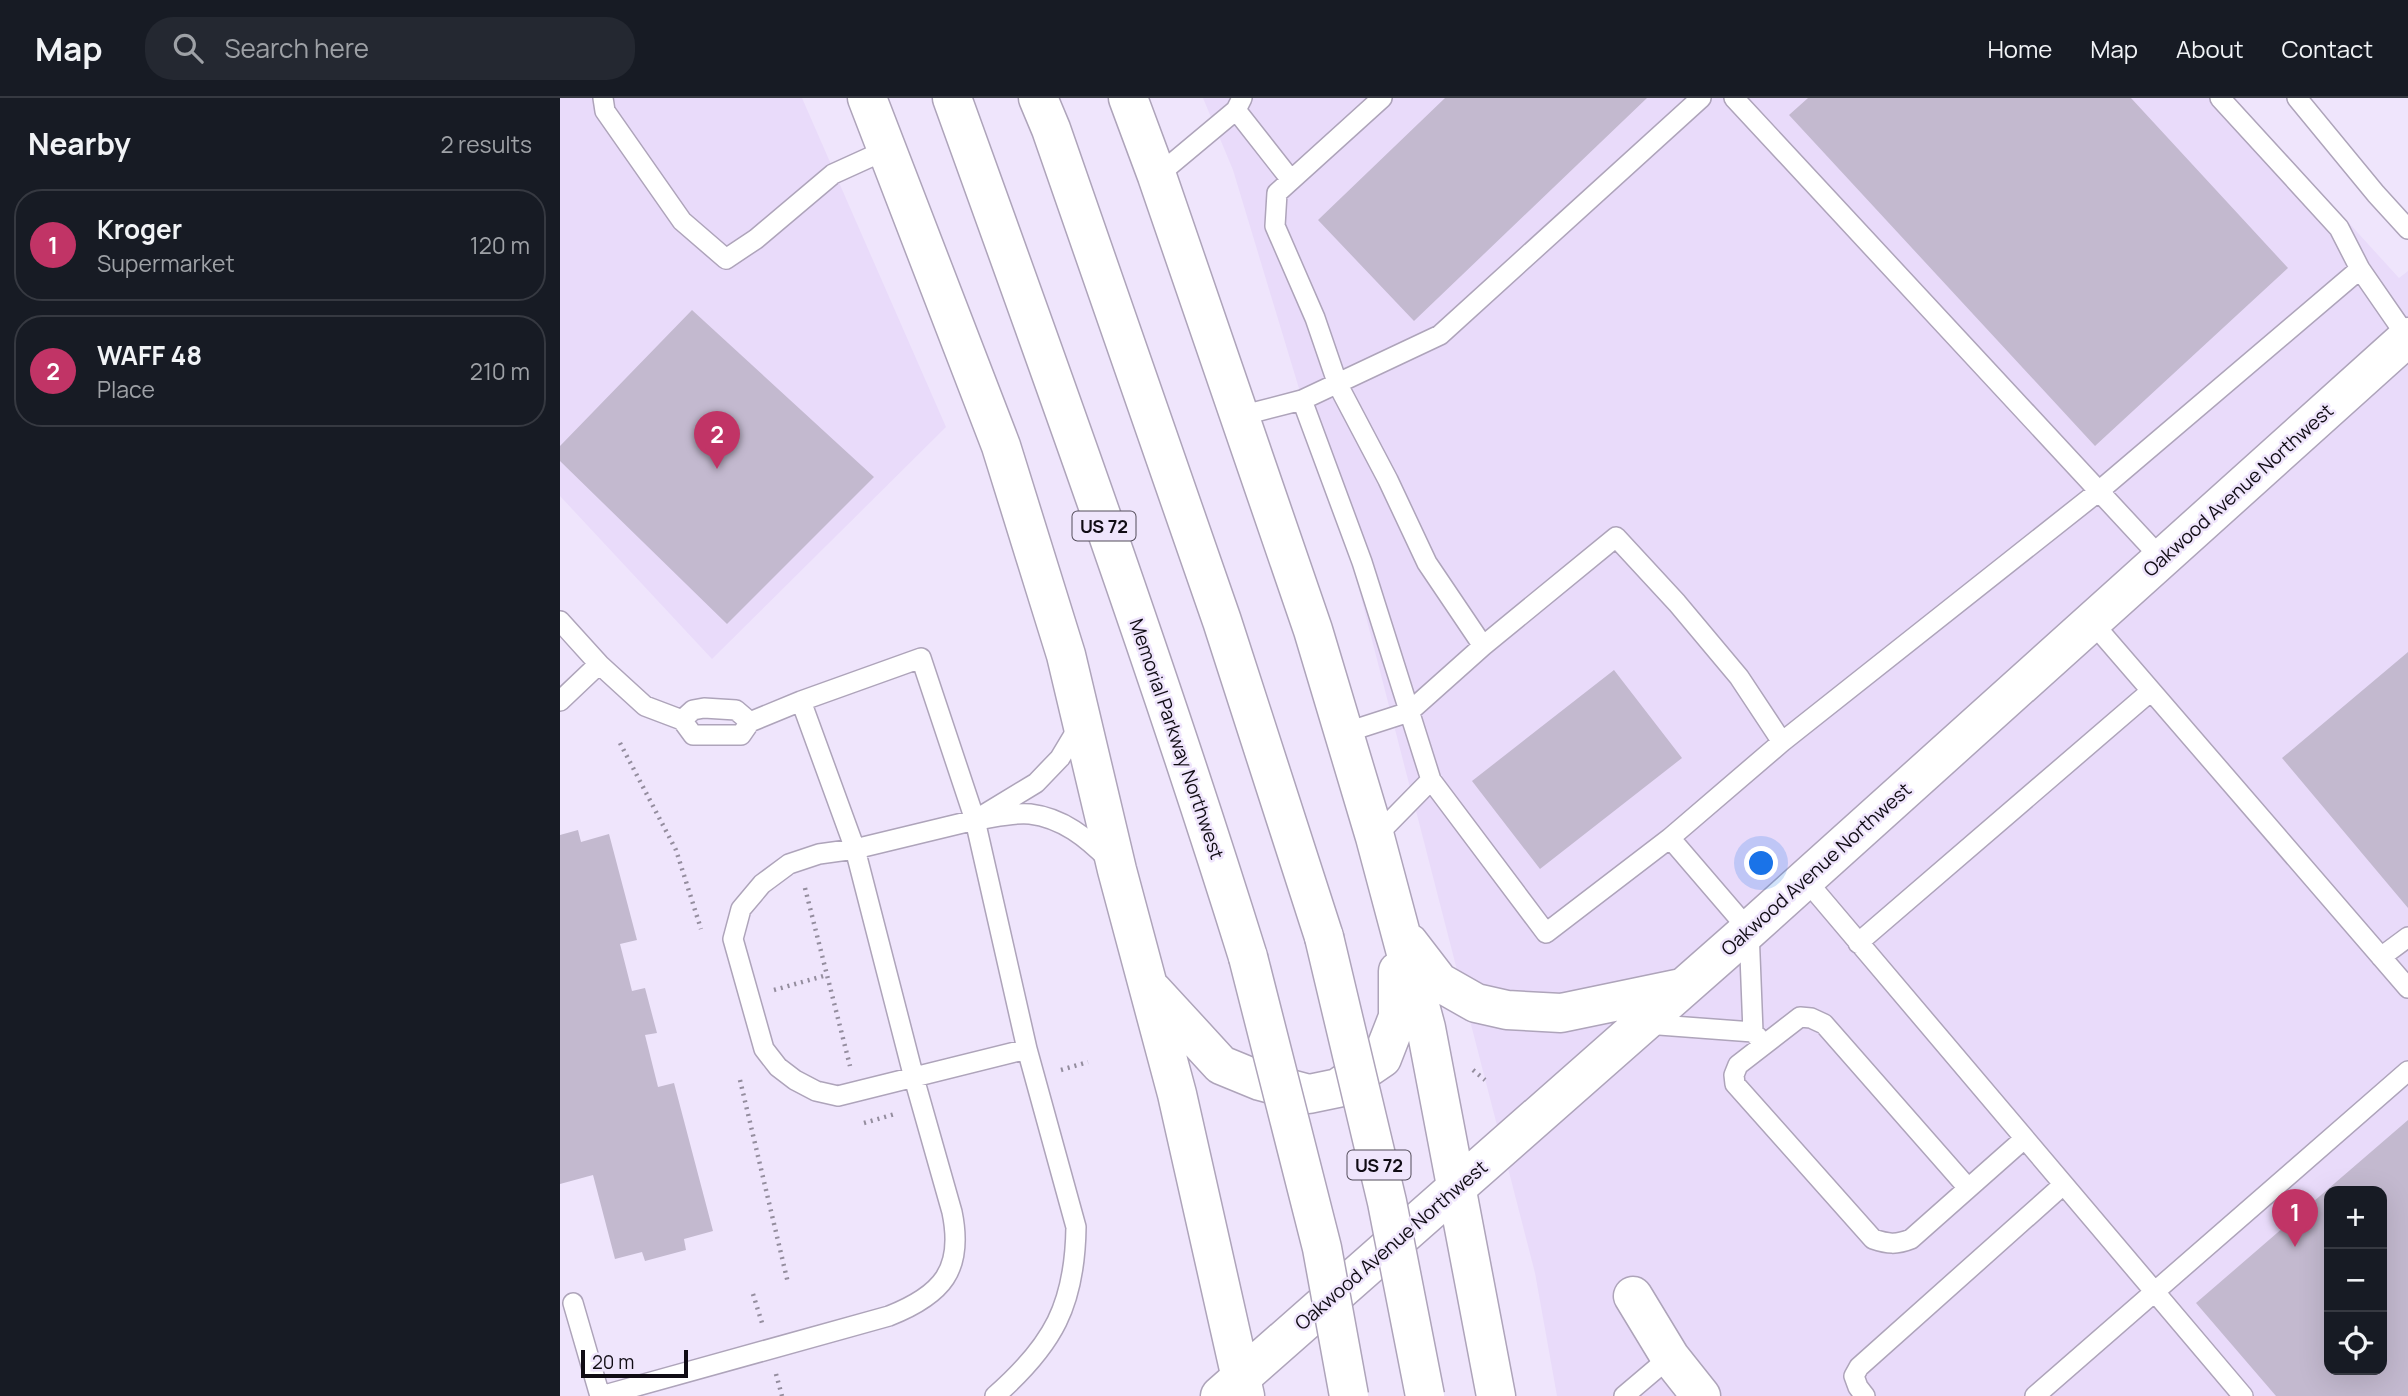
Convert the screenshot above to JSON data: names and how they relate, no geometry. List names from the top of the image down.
{
  "streets": {
    "main road": ["Oakwood Avenue Northwest", "US 72", "Memorial Parkway Northwest"]
  },
  "scale_bar": "20 m",
  "page": {
    "header": "Map",
    "search": "Search here",
    "nav": [
      "Home",
      "Map",
      "About",
      "Contact"
    ],
    "heading": ["Nearby", "2 results"],
    "list": [
      {
        "mark": "1",
        "name": "Kroger",
        "note": "Supermarket",
        "value": "120 m"
      },
      {
        "mark": "2",
        "name": "WAFF 48",
        "note": "Place",
        "value": "210 m"
      }
    ],
    "pins": ["2", "1"],
    "map_buttons": ["+", "−"],
    "scale": "20 m"
  }
}
